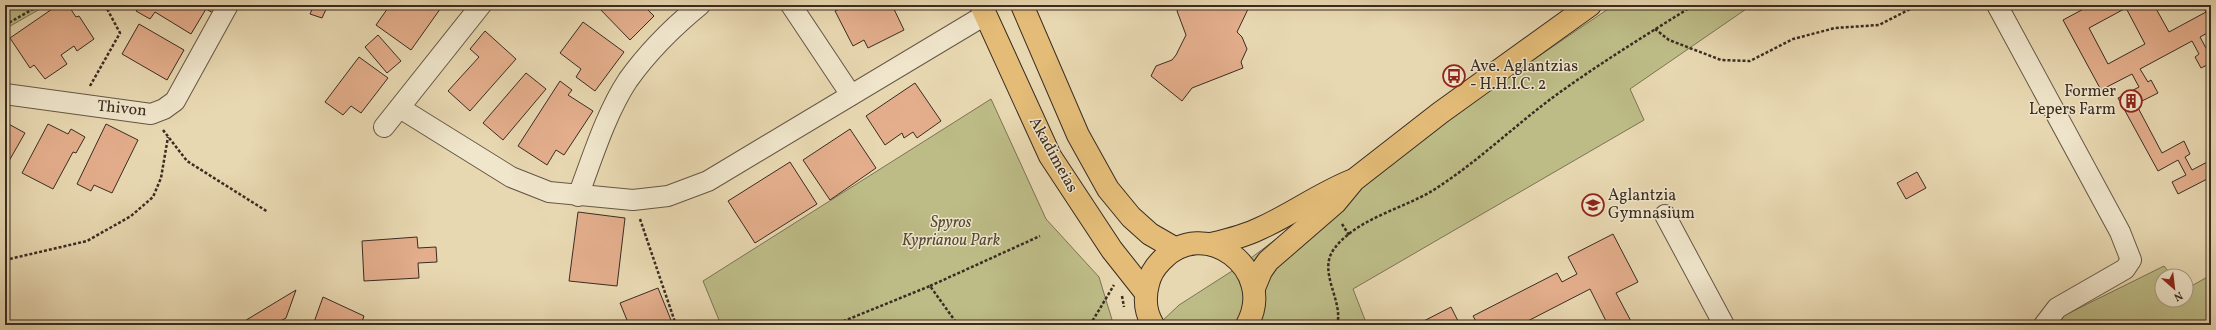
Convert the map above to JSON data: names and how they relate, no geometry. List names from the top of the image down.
{
  "streets": {
    "main road": ["Akadimeias"],
    "street": ["Thivon"]
  },
  "parks": ["Spyros Kyprianou Park"],
  "places": {
    "bus stop": ["Ave. Aglantzias - H.H.I.C. 2"],
    "building": ["Former Lepers Farm"],
    "school or university": ["Aglantzia Gymnasium"]
  },
  "north": "bottom right"
}
